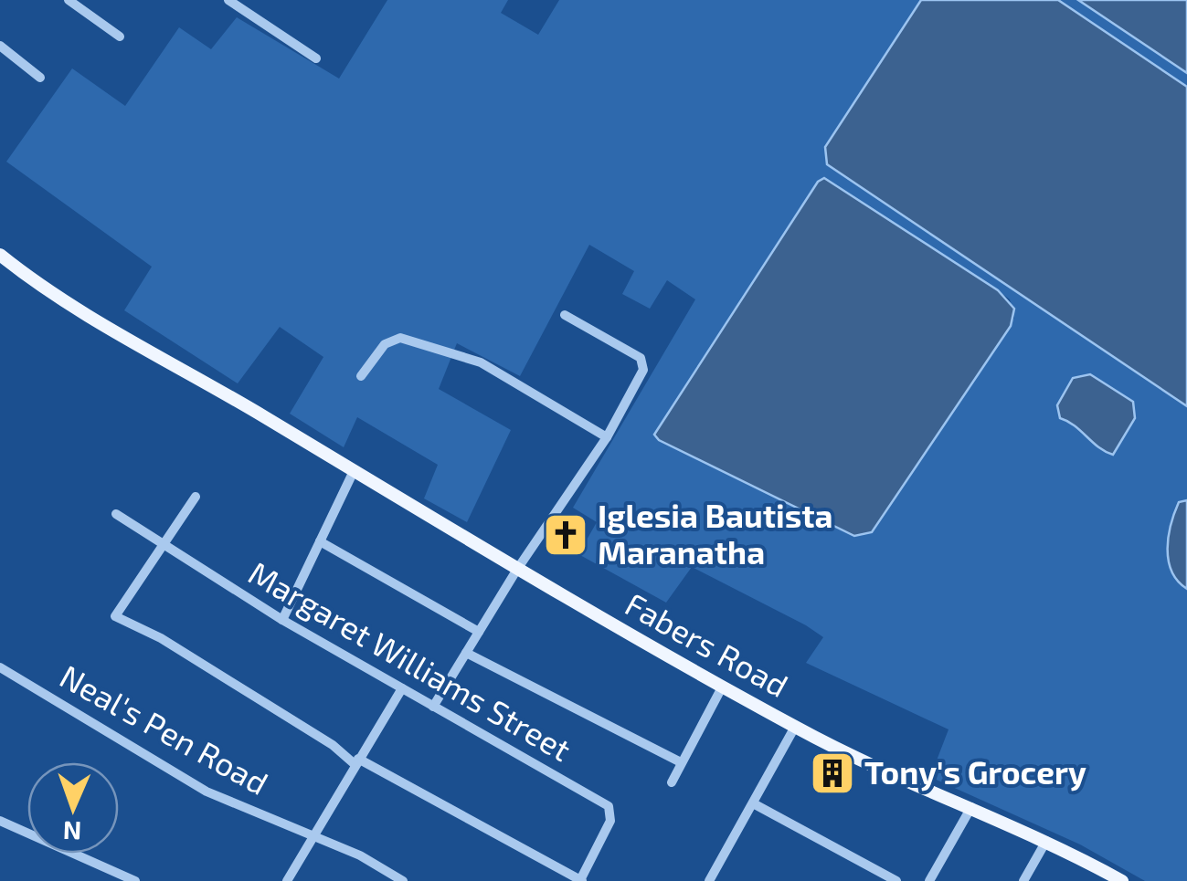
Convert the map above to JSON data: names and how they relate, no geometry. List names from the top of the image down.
{
  "streets": {
    "main road": ["Fabers Road"],
    "street": ["Margaret Williams Street", "Neal's Pen Road"]
  },
  "places": {
    "church": ["Iglesia Bautista Maranatha"],
    "building": ["Tony's Grocery"]
  },
  "north": "bottom"
}
